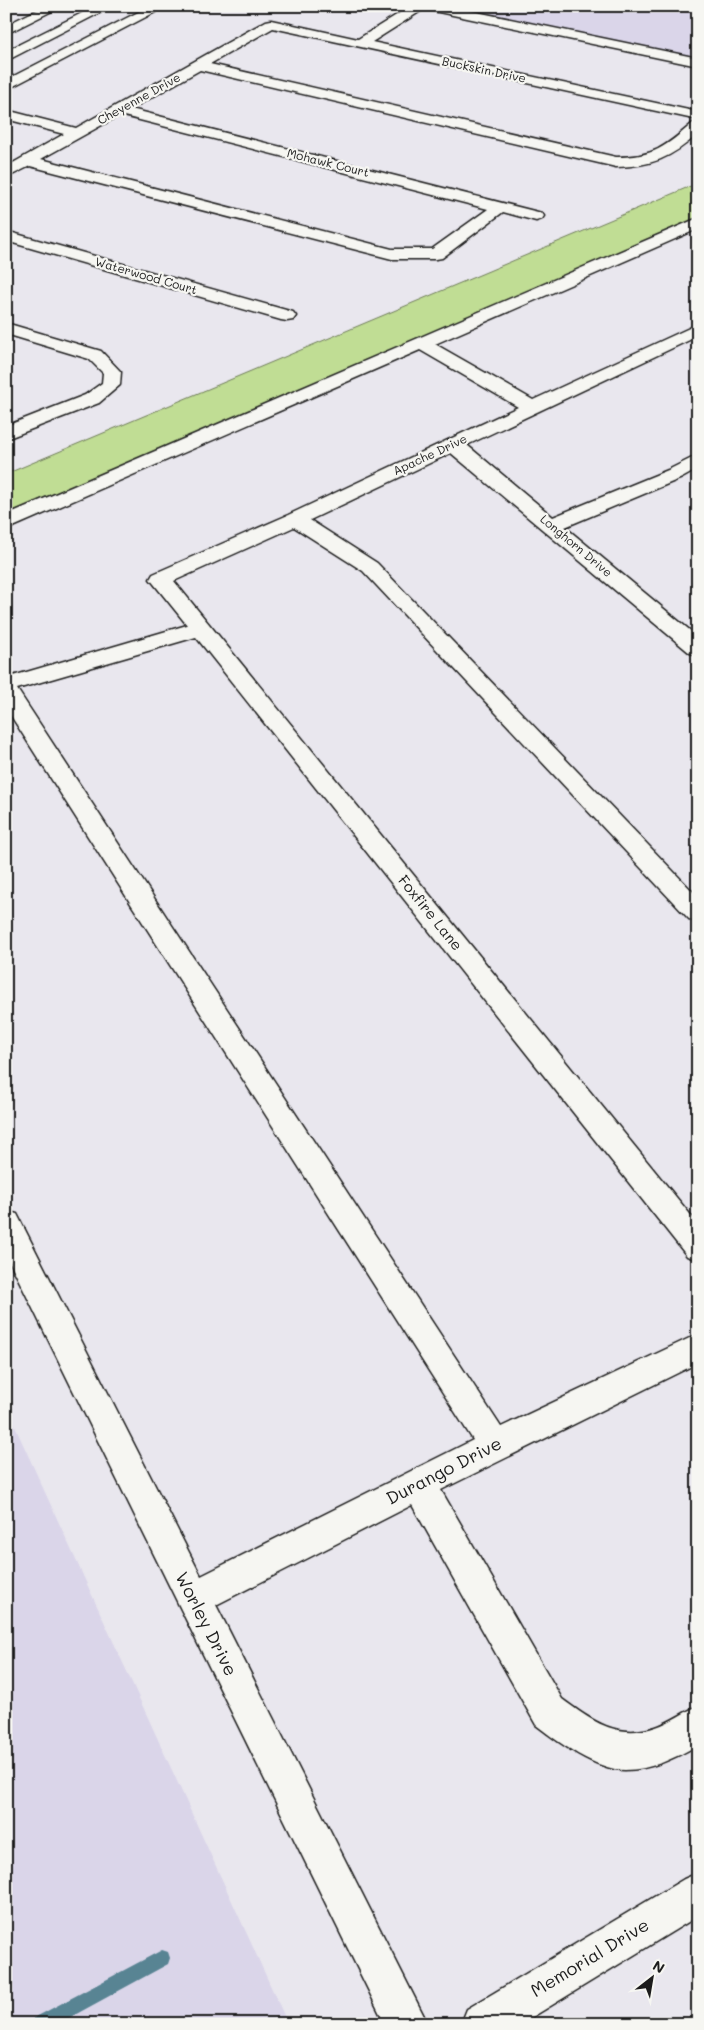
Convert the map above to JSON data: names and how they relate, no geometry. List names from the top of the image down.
{
  "streets": {
    "street": [
      "Buckskin Drive",
      "Cheyenne Drive",
      "Mohawk Court",
      "Waterwood Court",
      "Apache Drive",
      "Longhorn Drive",
      "Foxfire Lane",
      "Durango Drive",
      "Worley Drive",
      "Memorial Drive"
    ]
  },
  "crossings": [
    ["Buckskin Drive", "Cheyenne Drive"],
    ["Cheyenne Drive", "Mohawk Court"],
    ["Apache Drive", "Longhorn Drive"],
    ["Apache Drive", "Foxfire Lane"],
    ["Durango Drive", "Worley Drive"]
  ],
  "north": "top right"
}
